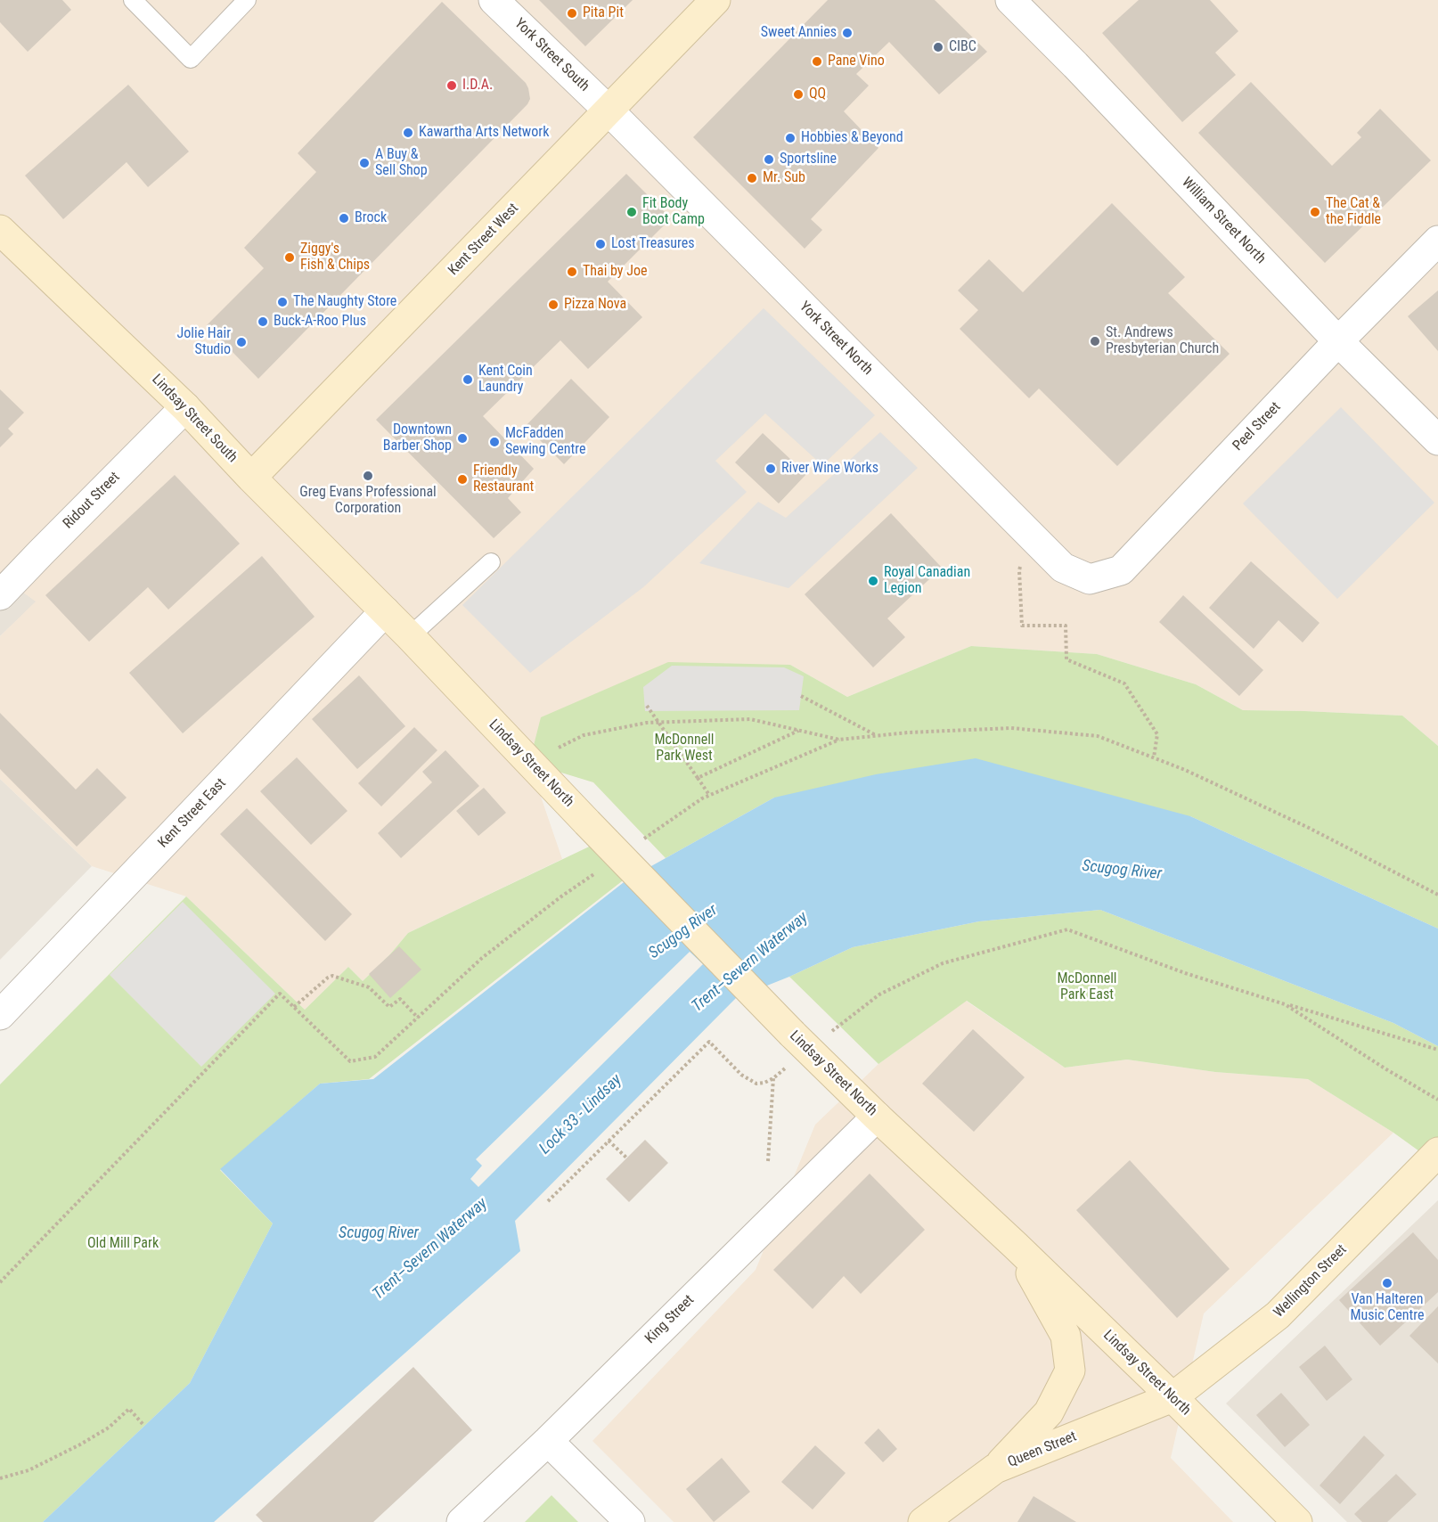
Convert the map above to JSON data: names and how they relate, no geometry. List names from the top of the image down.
{
  "streets": {
    "main road": [
      "Kent Street West",
      "Lindsay Street South",
      "Lindsay Street North",
      "Wellington Street",
      "Queen Street"
    ],
    "street": [
      "York Street South",
      "William Street North",
      "York Street North",
      "Peel Street",
      "Ridout Street",
      "Kent Street East",
      "King Street"
    ]
  },
  "crossings": [
    ["York Street South", "Kent Street West"],
    ["York Street South", "York Street North"],
    ["William Street North", "Peel Street"],
    ["Kent Street West", "York Street North"],
    ["Kent Street West", "Lindsay Street South"],
    ["York Street North", "Peel Street"],
    ["Lindsay Street South", "Ridout Street"],
    ["Lindsay Street South", "Lindsay Street North"],
    ["Lindsay Street South", "Kent Street East"],
    ["Lindsay Street North", "Kent Street East"],
    ["Lindsay Street North", "Wellington Street"],
    ["Lindsay Street North", "King Street"],
    ["Lindsay Street North", "Queen Street"],
    ["Wellington Street", "Queen Street"]
  ],
  "water": ["Scugog River", "Trent–Severn Waterway", "Lock 33 - Lindsay"],
  "parks": ["McDonnell Park West", "McDonnell Park East", "Old Mill Park"],
  "places": [
    "Pita Pit",
    "Sweet Annies",
    "CIBC",
    "Pane Vino",
    "I.D.A.",
    "QQ",
    "Kawartha Arts Network",
    "Hobbies & Beyond",
    "Sportsline",
    "A Buy & Sell Shop",
    "Mr. Sub",
    "Fit Body Boot Camp",
    "The Cat & the Fiddle",
    "Brock",
    "Lost Treasures",
    "Ziggy's Fish & Chips",
    "Thai by Joe",
    "The Naughty Store",
    "Pizza Nova",
    "Buck-A-Roo Plus",
    "St. Andrews Presbyterian Church",
    "Jolie Hair Studio",
    "Kent Coin Laundry",
    "Downtown Barber Shop",
    "McFadden Sewing Centre",
    "River Wine Works",
    "Greg Evans Professional Corporation",
    "Friendly Restaurant",
    "Royal Canadian Legion",
    "Van Halteren Music Centre"
  ]
}
